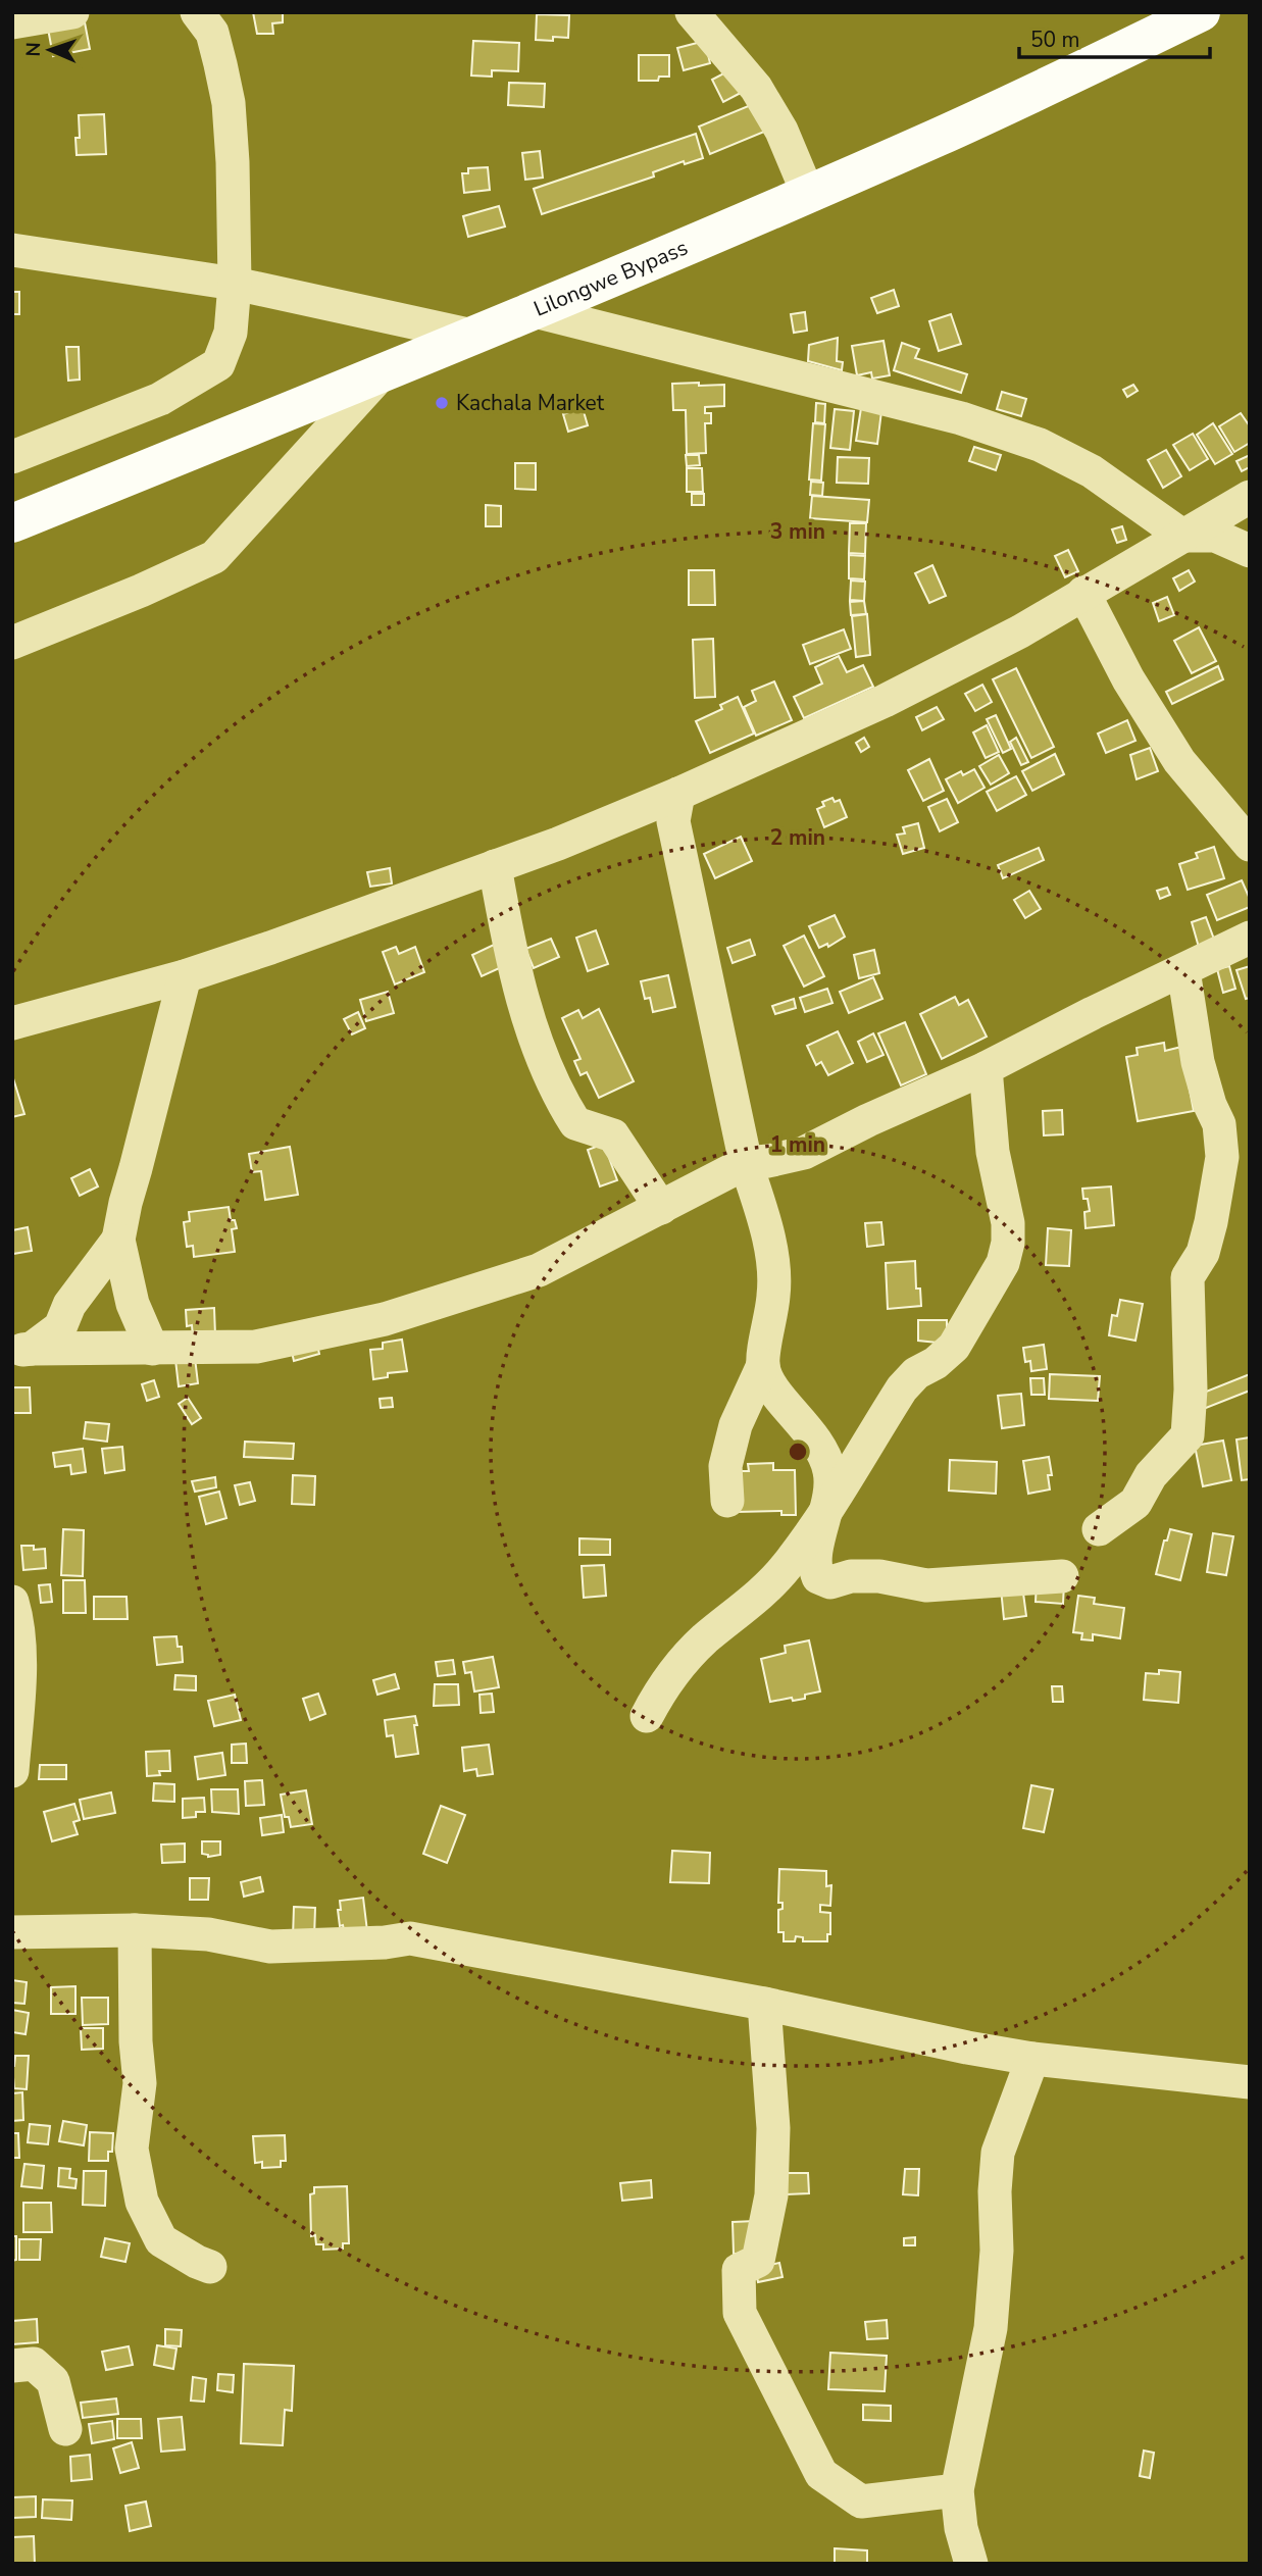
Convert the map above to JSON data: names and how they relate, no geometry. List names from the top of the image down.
{
  "streets": {
    "main road": ["Lilongwe Bypass"]
  },
  "places": ["Kachala Market"],
  "scale_bar": "50 m",
  "north": "left",
  "rings": ["3 min", "2 min", "1 min"]
}
